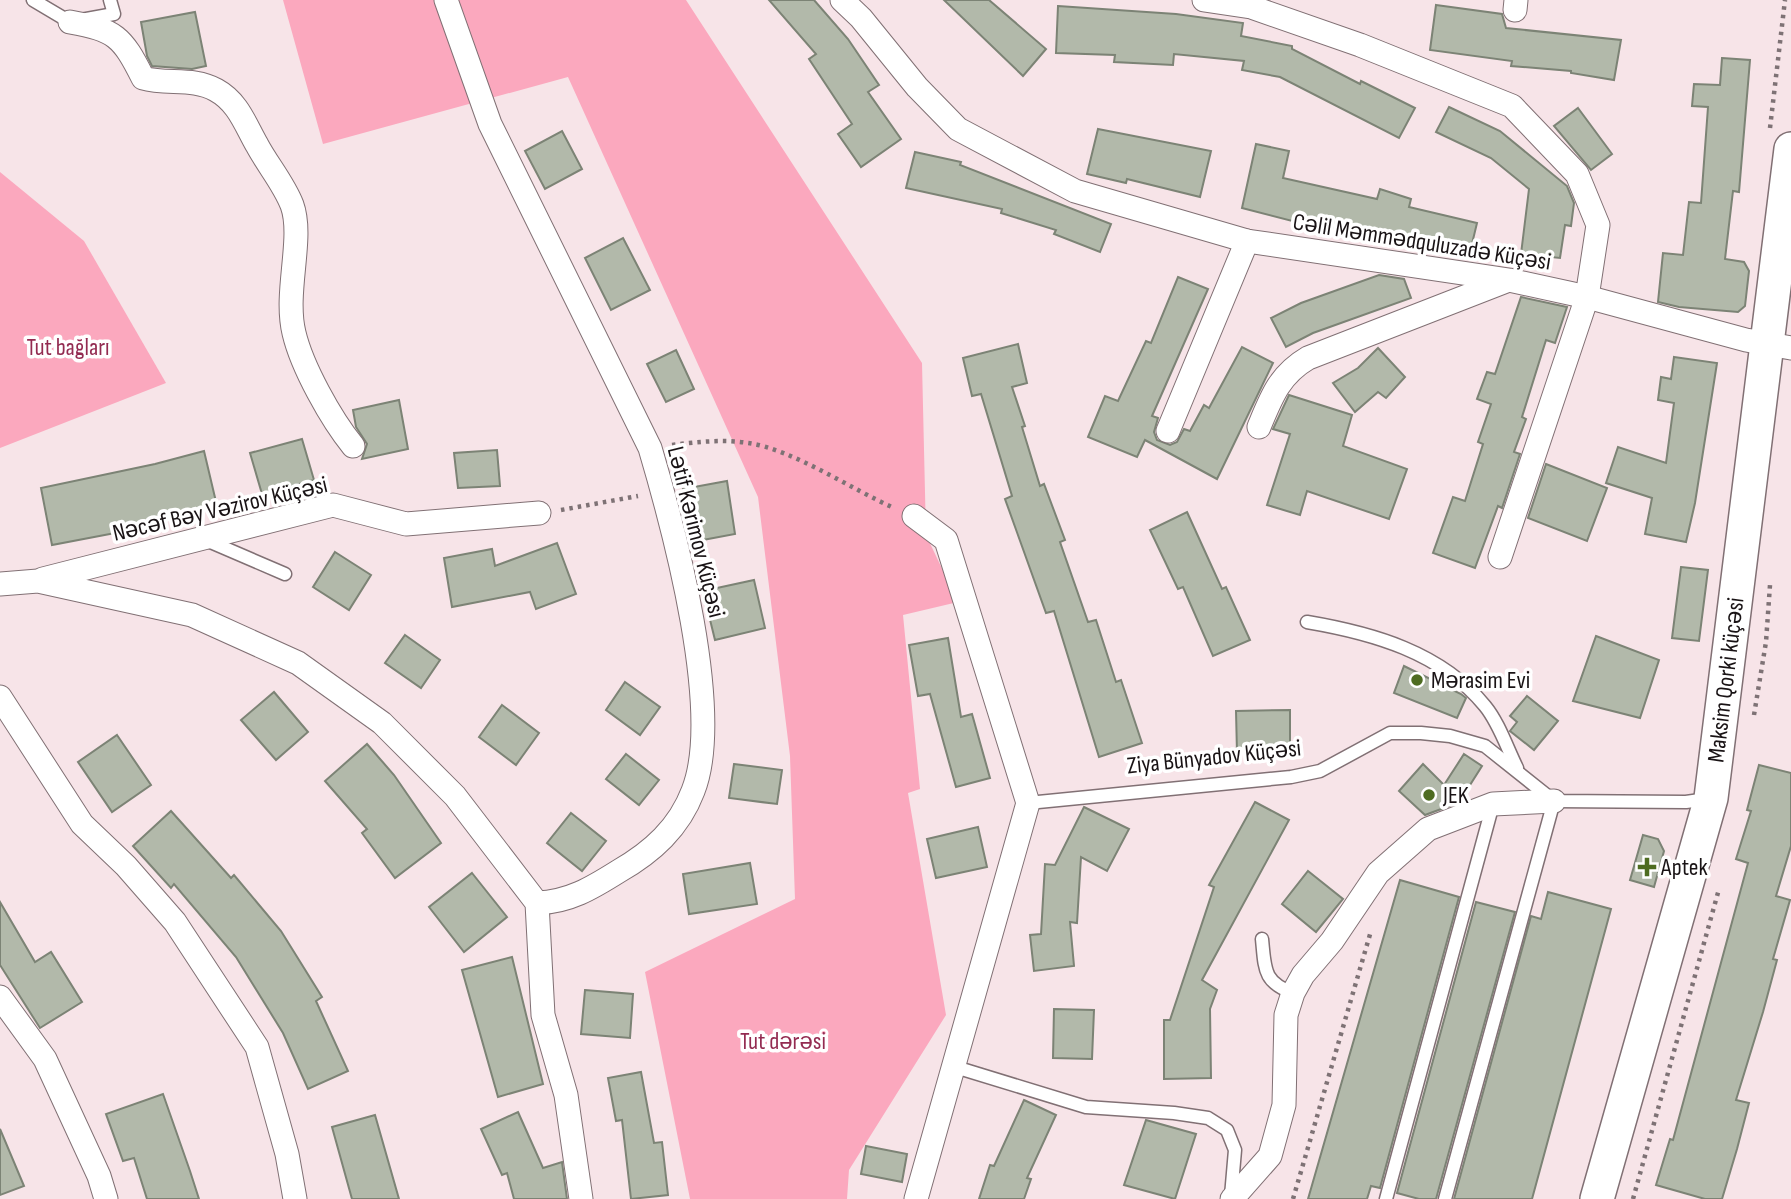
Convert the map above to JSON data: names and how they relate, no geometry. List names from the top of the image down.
{
  "streets": {
    "main road": ["Maksim Qorki küçəsi"],
    "street": ["Cəlil Məmmədquluzadə Küçəsi", "Nəcəf Bəy Vəzirov Küçəsi", "Lətif Kərimov Küçəsi"],
    "lane": ["Ziya Bünyadov Küçəsi"]
  },
  "crossings": [
    ["Cəlil Məmmədquluzadə Küçəsi", "Maksim Qorki küçəsi"]
  ],
  "parks": ["Tut bağları", "Tut dərəsi"],
  "places": {
    "other": ["Mərasim Evi", "JEK"],
    "health": ["Aptek"]
  }
}
